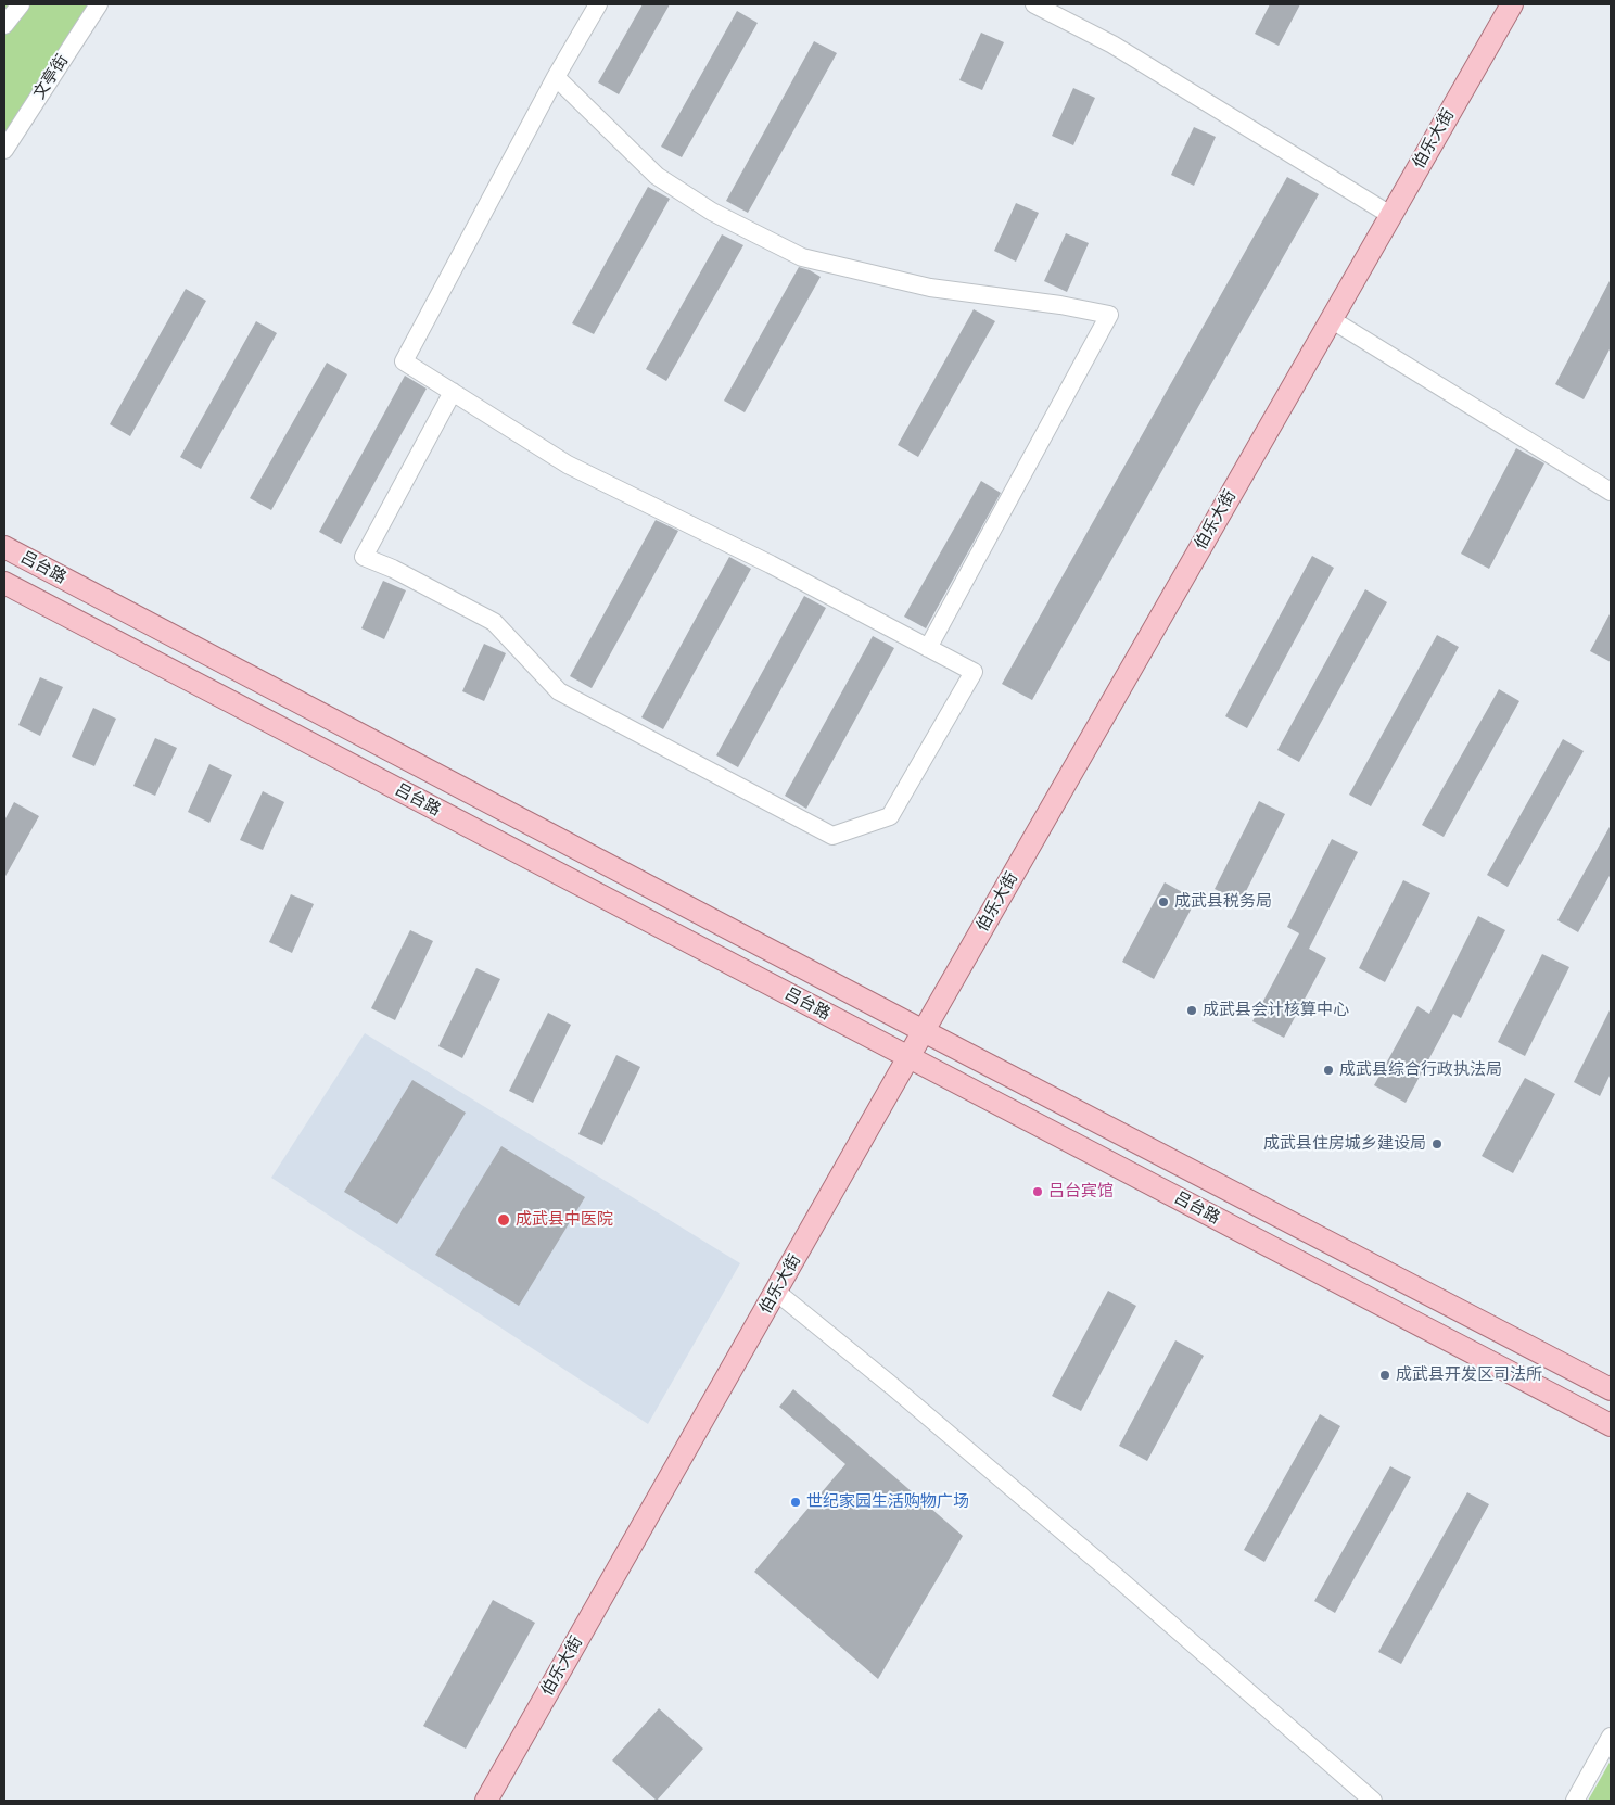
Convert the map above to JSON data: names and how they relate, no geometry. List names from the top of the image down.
{
  "streets": {
    "main road": ["伯乐大街", "吕台路"],
    "street": ["文亭街"]
  },
  "crossings": [
    ["伯乐大街", "吕台路"]
  ],
  "places": [
    "成武县税务局",
    "成武县会计核算中心",
    "成武县综合行政执法局",
    "成武县住房城乡建设局",
    "吕台宾馆",
    "成武县中医院",
    "成武县开发区司法所",
    "世纪家园生活购物广场"
  ]
}
